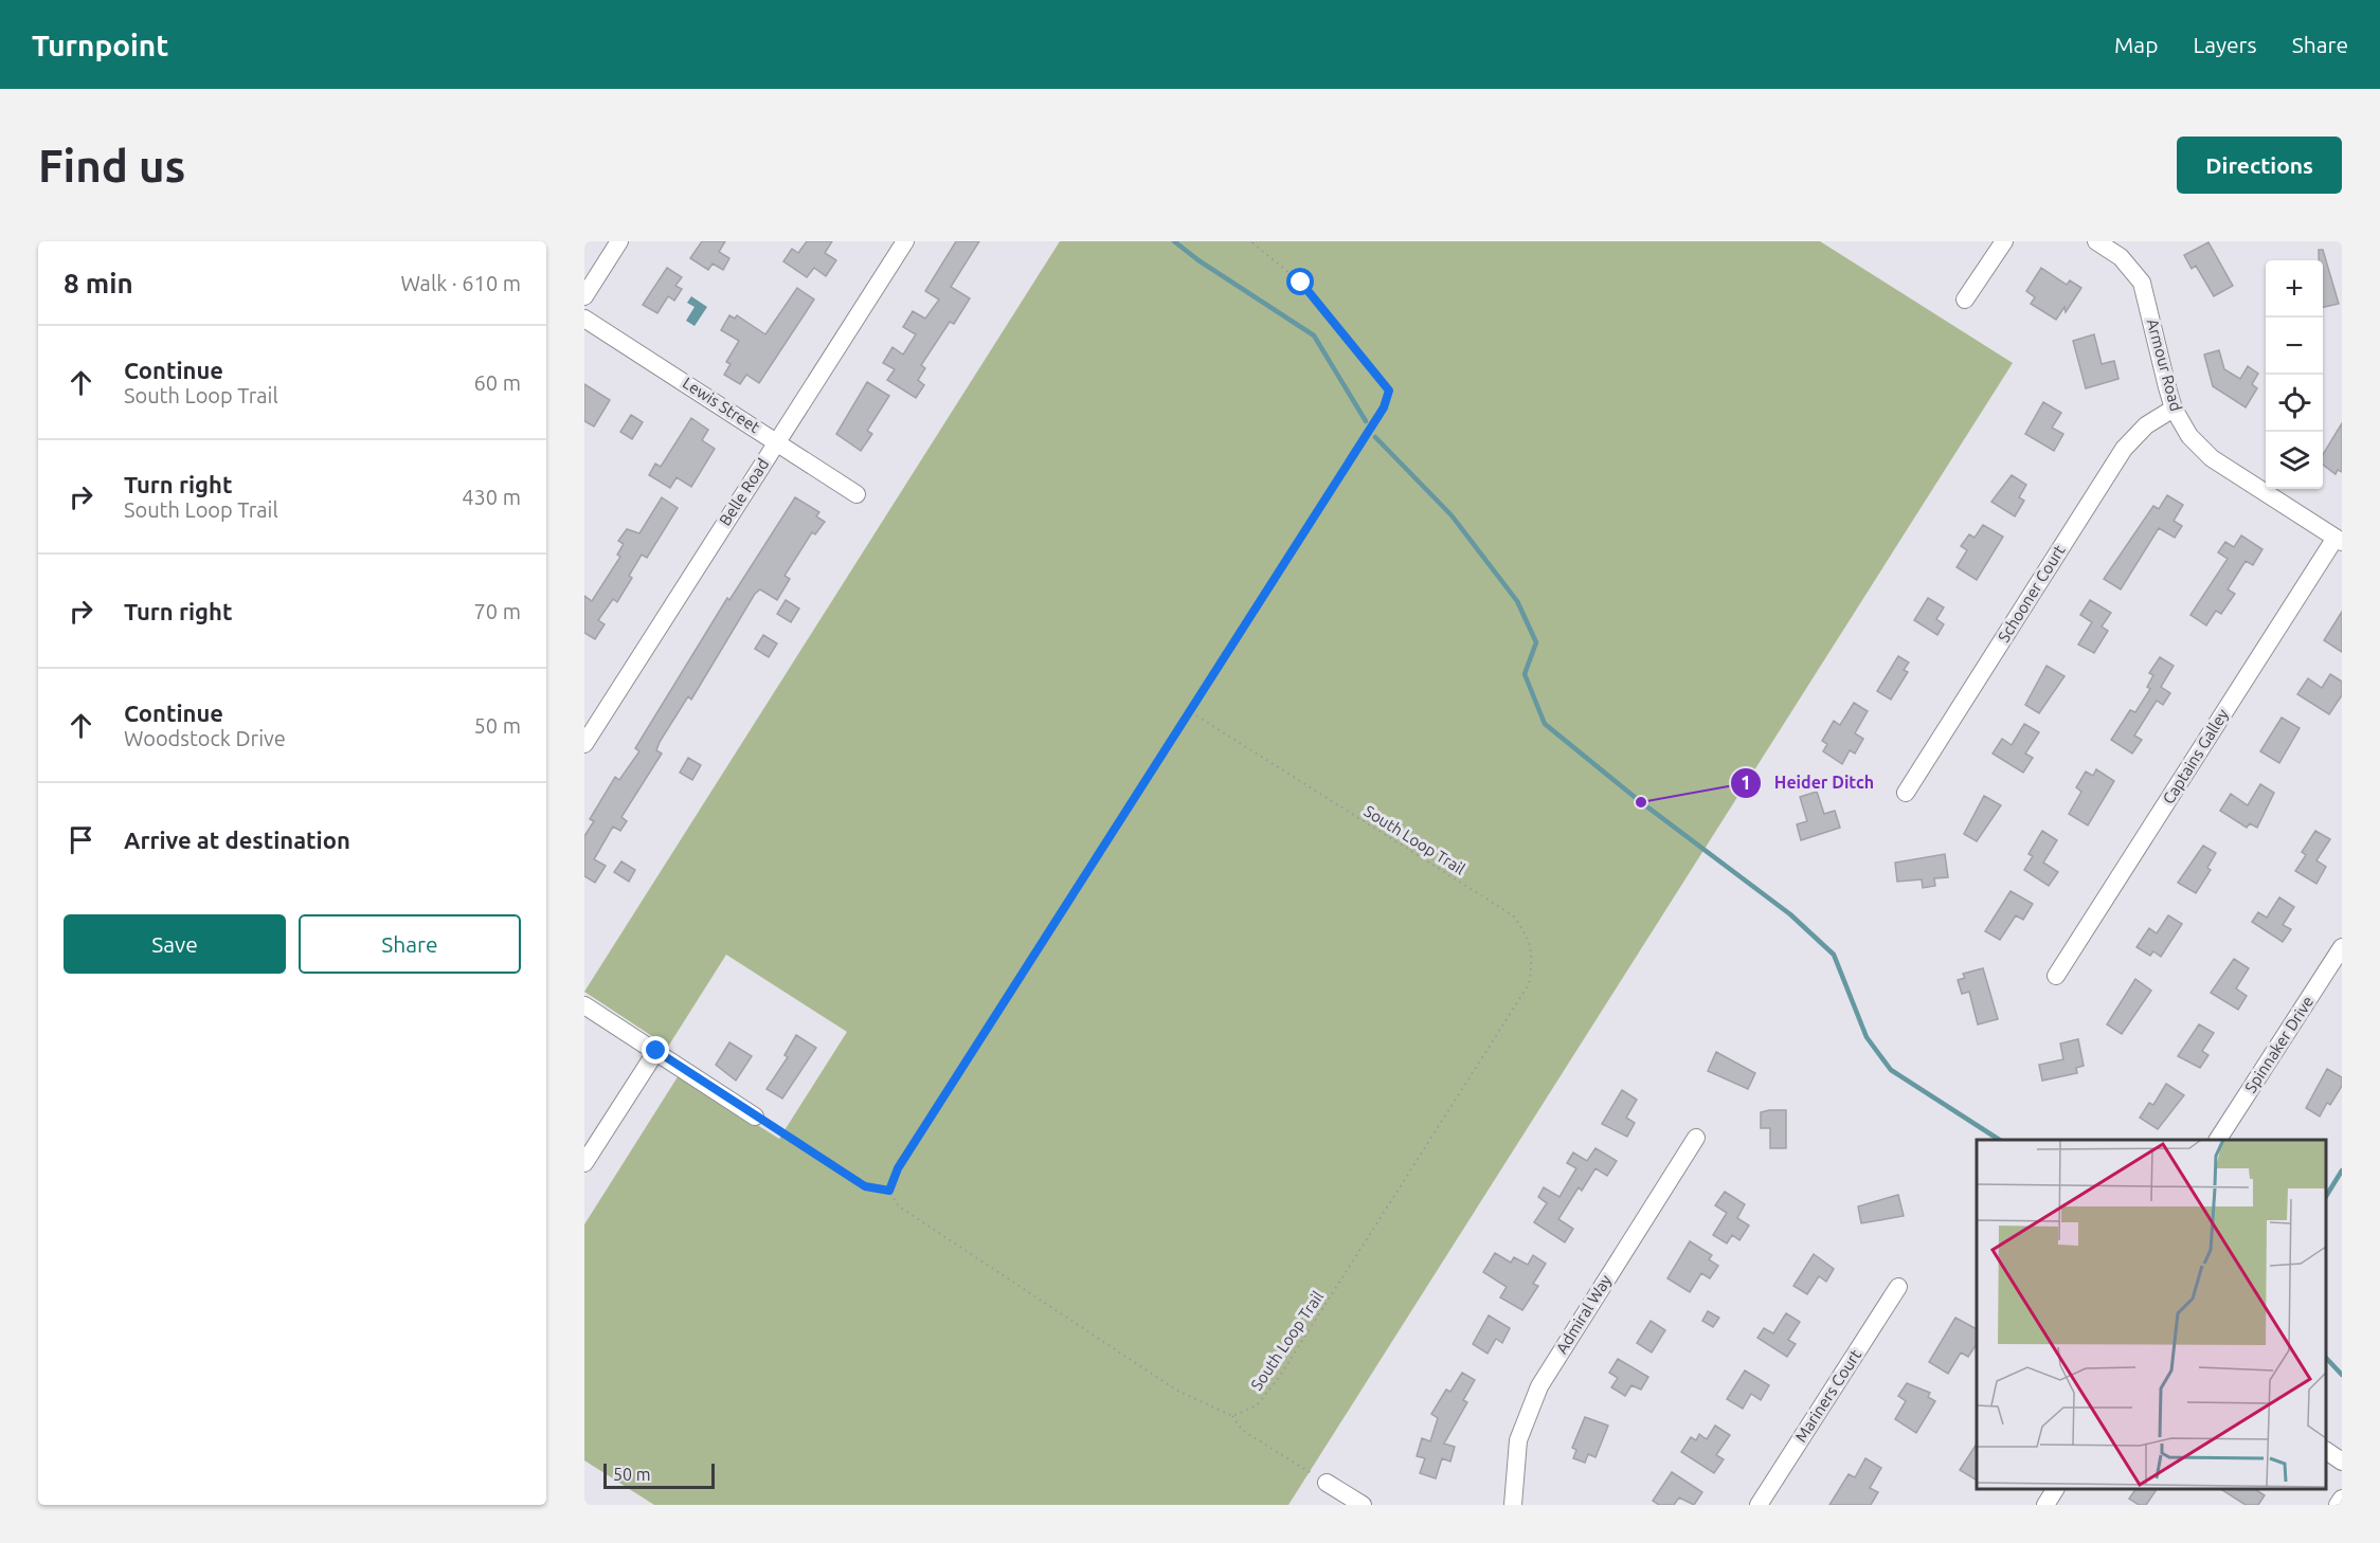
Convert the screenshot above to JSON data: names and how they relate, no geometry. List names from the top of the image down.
{
  "streets": {
    "street": [
      "Armour Road",
      "Lewis Street",
      "Belle Road",
      "Schooner Court",
      "Captains Galley",
      "Spinnaker Drive",
      "Admiral Way",
      "Mariners Court"
    ],
    "path": ["South Loop Trail"]
  },
  "crossings": [
    ["Armour Road", "Schooner Court"],
    ["Armour Road", "Captains Galley"],
    ["Lewis Street", "Belle Road"]
  ],
  "places": ["Heider Ditch"],
  "scale_bar": "50 m",
  "page": {
    "header": "Turnpoint",
    "nav": ["Map", "Layers", "Share"],
    "buttons": [
      "Directions",
      ["Save", "Share"]
    ],
    "title": "Find us",
    "heading": ["8 min", "Walk · 610 m"],
    "map_buttons": ["+", "−"],
    "list": [
      ["Continue", "South Loop Trail", "60 m"],
      ["Turn right", "South Loop Trail", "430 m"],
      ["Turn right", "70 m"],
      ["Continue", "Woodstock Drive", "50 m"],
      "Arrive at destination"
    ],
    "scale": "50 m"
  }
}
